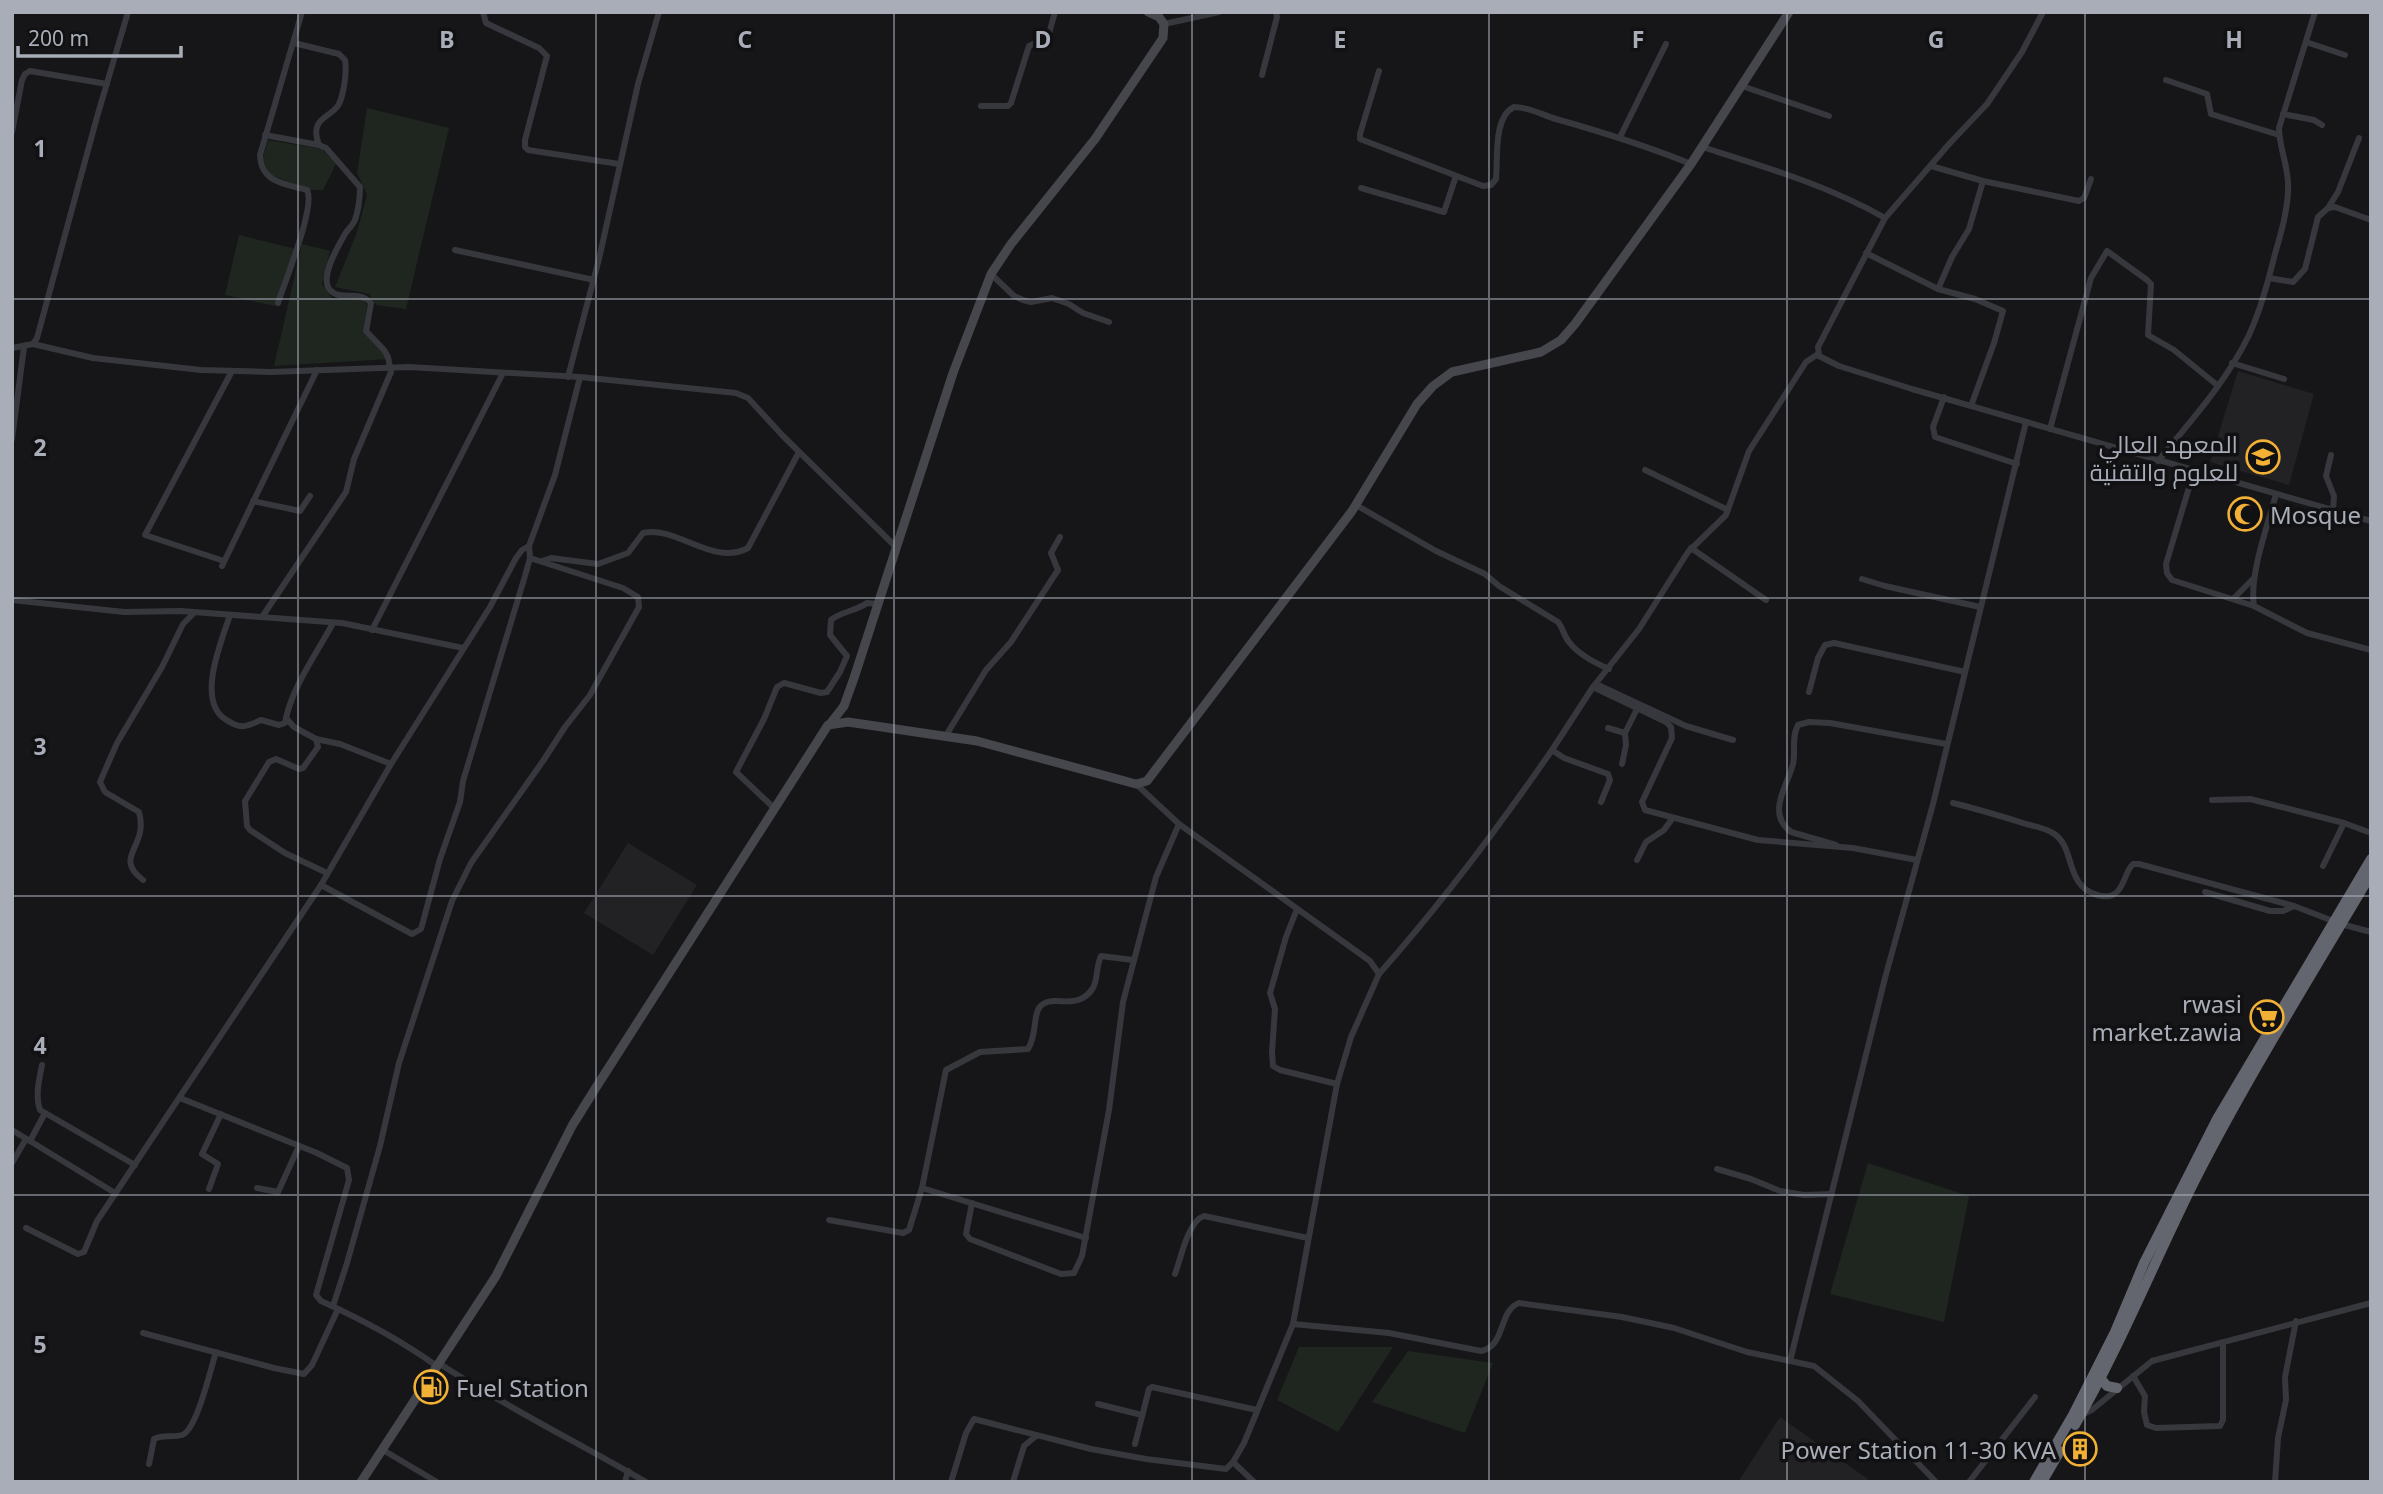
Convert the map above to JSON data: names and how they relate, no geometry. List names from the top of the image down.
{
  "places": {
    "school or university": ["المعهد العالي للعلوم والتقنية"],
    "mosque": ["Mosque"],
    "supermarket": ["rwasi market.zawia"],
    "fuel station": ["Fuel Station"],
    "building": ["Power Station 11-30 KVA"]
  },
  "scale_bar": "200 m",
  "grid": {
    "columns": [
      "B",
      "C",
      "D",
      "E",
      "F",
      "G",
      "H"
    ],
    "rows": [
      "1",
      "2",
      "3",
      "4",
      "5"
    ]
  }
}
